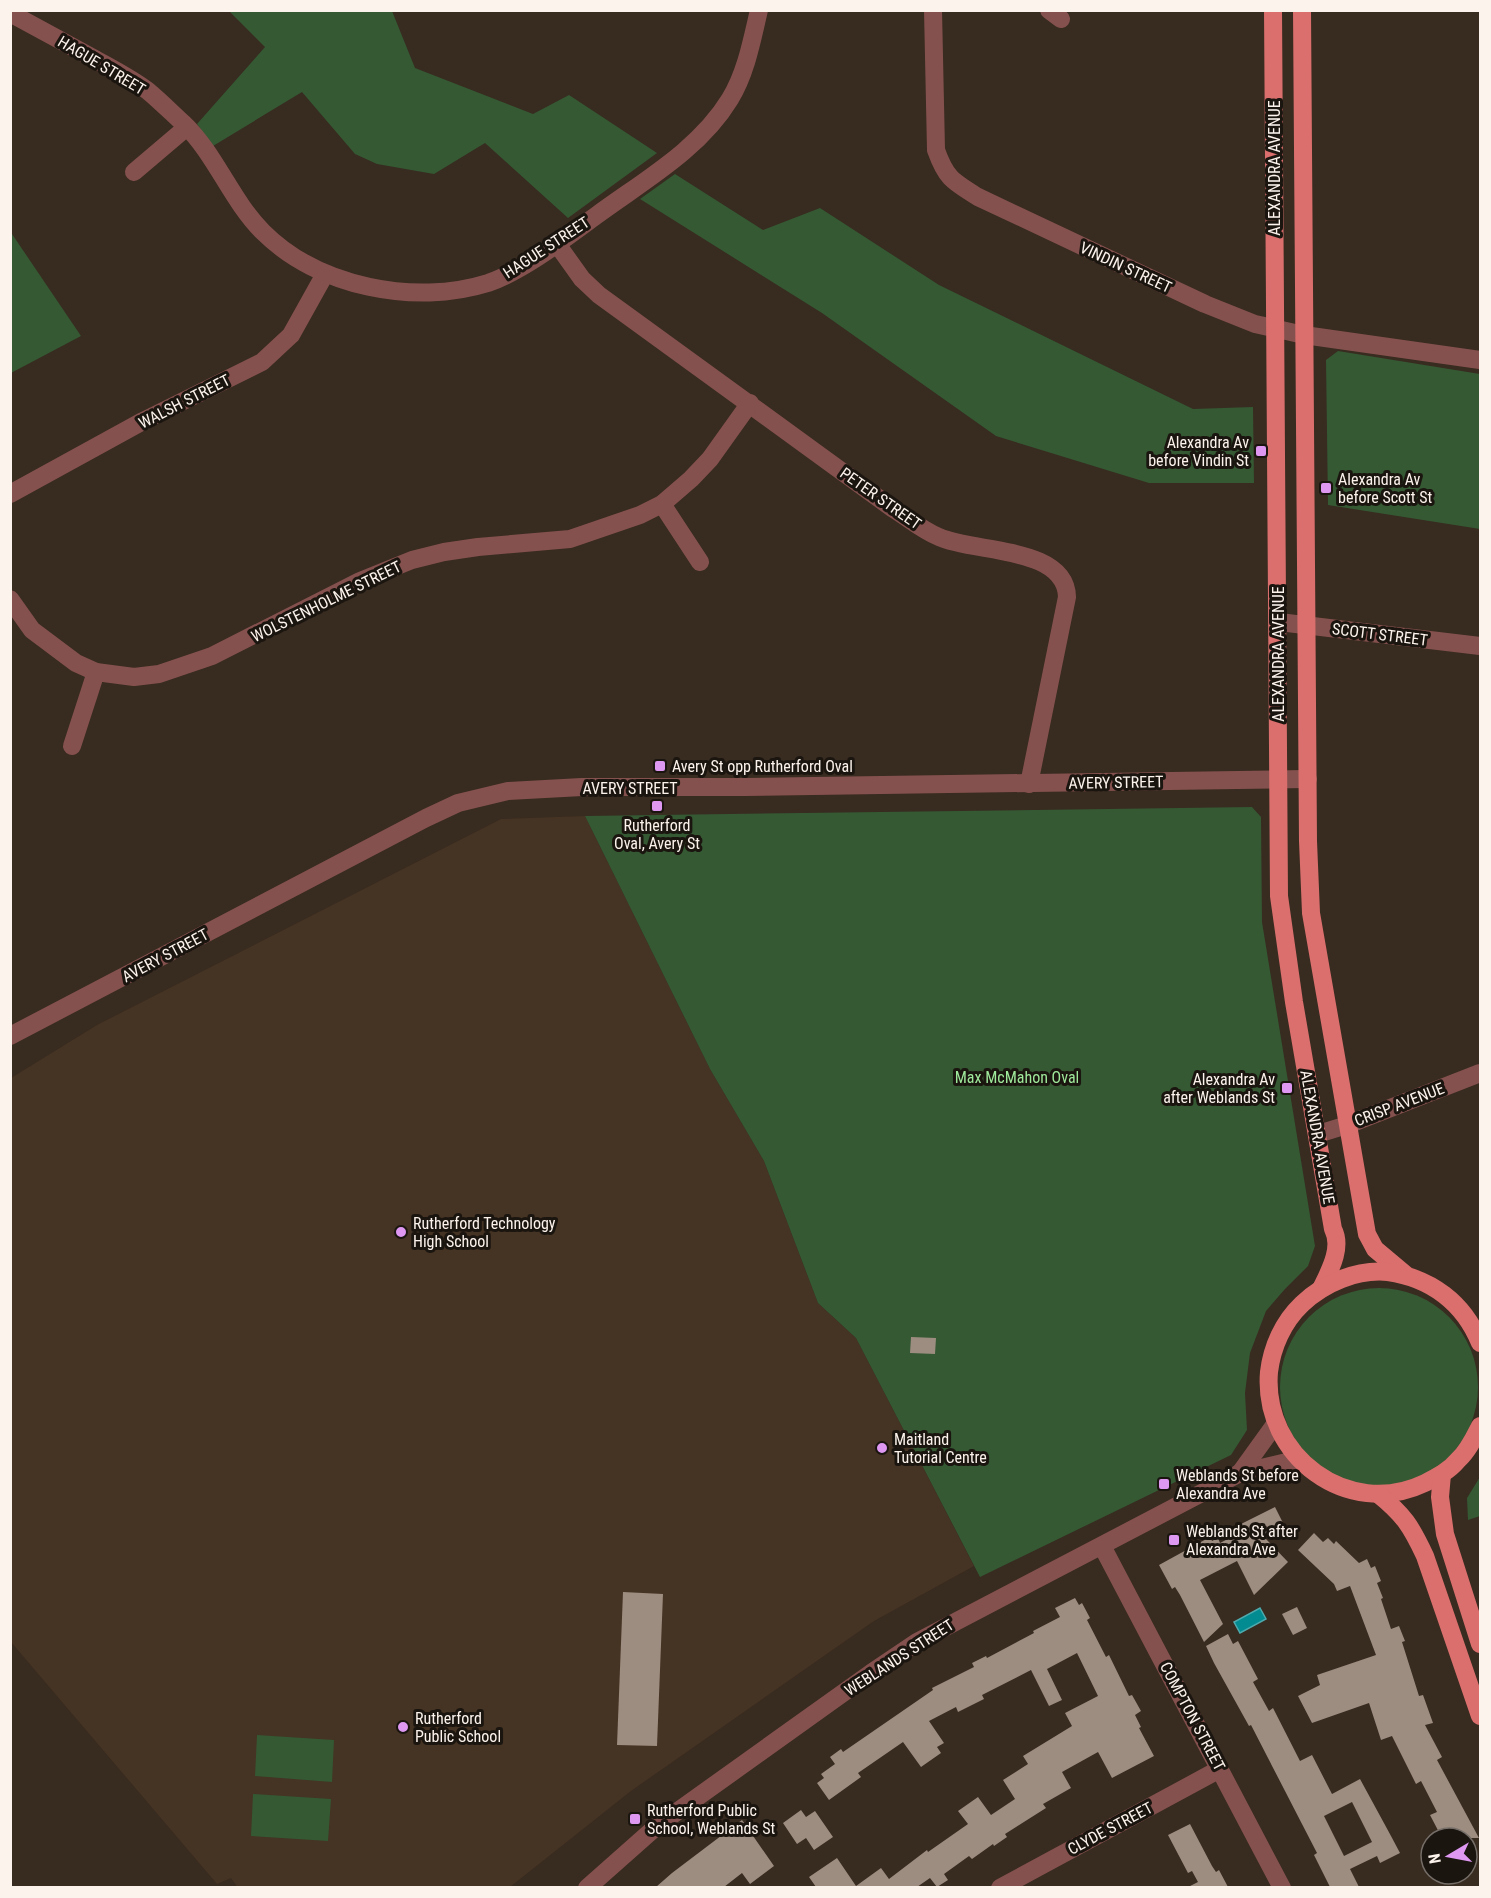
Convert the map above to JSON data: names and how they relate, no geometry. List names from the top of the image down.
{
  "streets": {
    "main road": ["ALEXANDRA AVENUE"],
    "street": [
      "HAGUE STREET",
      "VINDIN STREET",
      "WALSH STREET",
      "PETER STREET",
      "WOLSTENHOLME STREET",
      "SCOTT STREET",
      "AVERY STREET",
      "CRISP AVENUE",
      "WEBLANDS STREET",
      "COMPTON STREET",
      "CLYDE STREET"
    ]
  },
  "crossings": [
    ["HAGUE STREET", "WALSH STREET"],
    ["HAGUE STREET", "PETER STREET"],
    ["ALEXANDRA AVENUE", "VINDIN STREET"],
    ["ALEXANDRA AVENUE", "SCOTT STREET"],
    ["ALEXANDRA AVENUE", "AVERY STREET"],
    ["ALEXANDRA AVENUE", "CRISP AVENUE"],
    ["PETER STREET", "WOLSTENHOLME STREET"],
    ["PETER STREET", "AVERY STREET"],
    ["WEBLANDS STREET", "COMPTON STREET"],
    ["COMPTON STREET", "CLYDE STREET"]
  ],
  "parks": ["Max McMahon Oval"],
  "places": {
    "transit": [
      "Alexandra Av before Vindin St",
      "Alexandra Av before Scott St",
      "Avery St opp Rutherford Oval",
      "Rutherford Oval, Avery St",
      "Alexandra Av after Weblands St",
      "Weblands St before Alexandra Ave",
      "Weblands St after Alexandra Ave",
      "Rutherford Public School, Weblands St"
    ],
    "other": ["Rutherford Technology High School", "Maitland Tutorial Centre", "Rutherford Public School"]
  },
  "north": "left"
}
